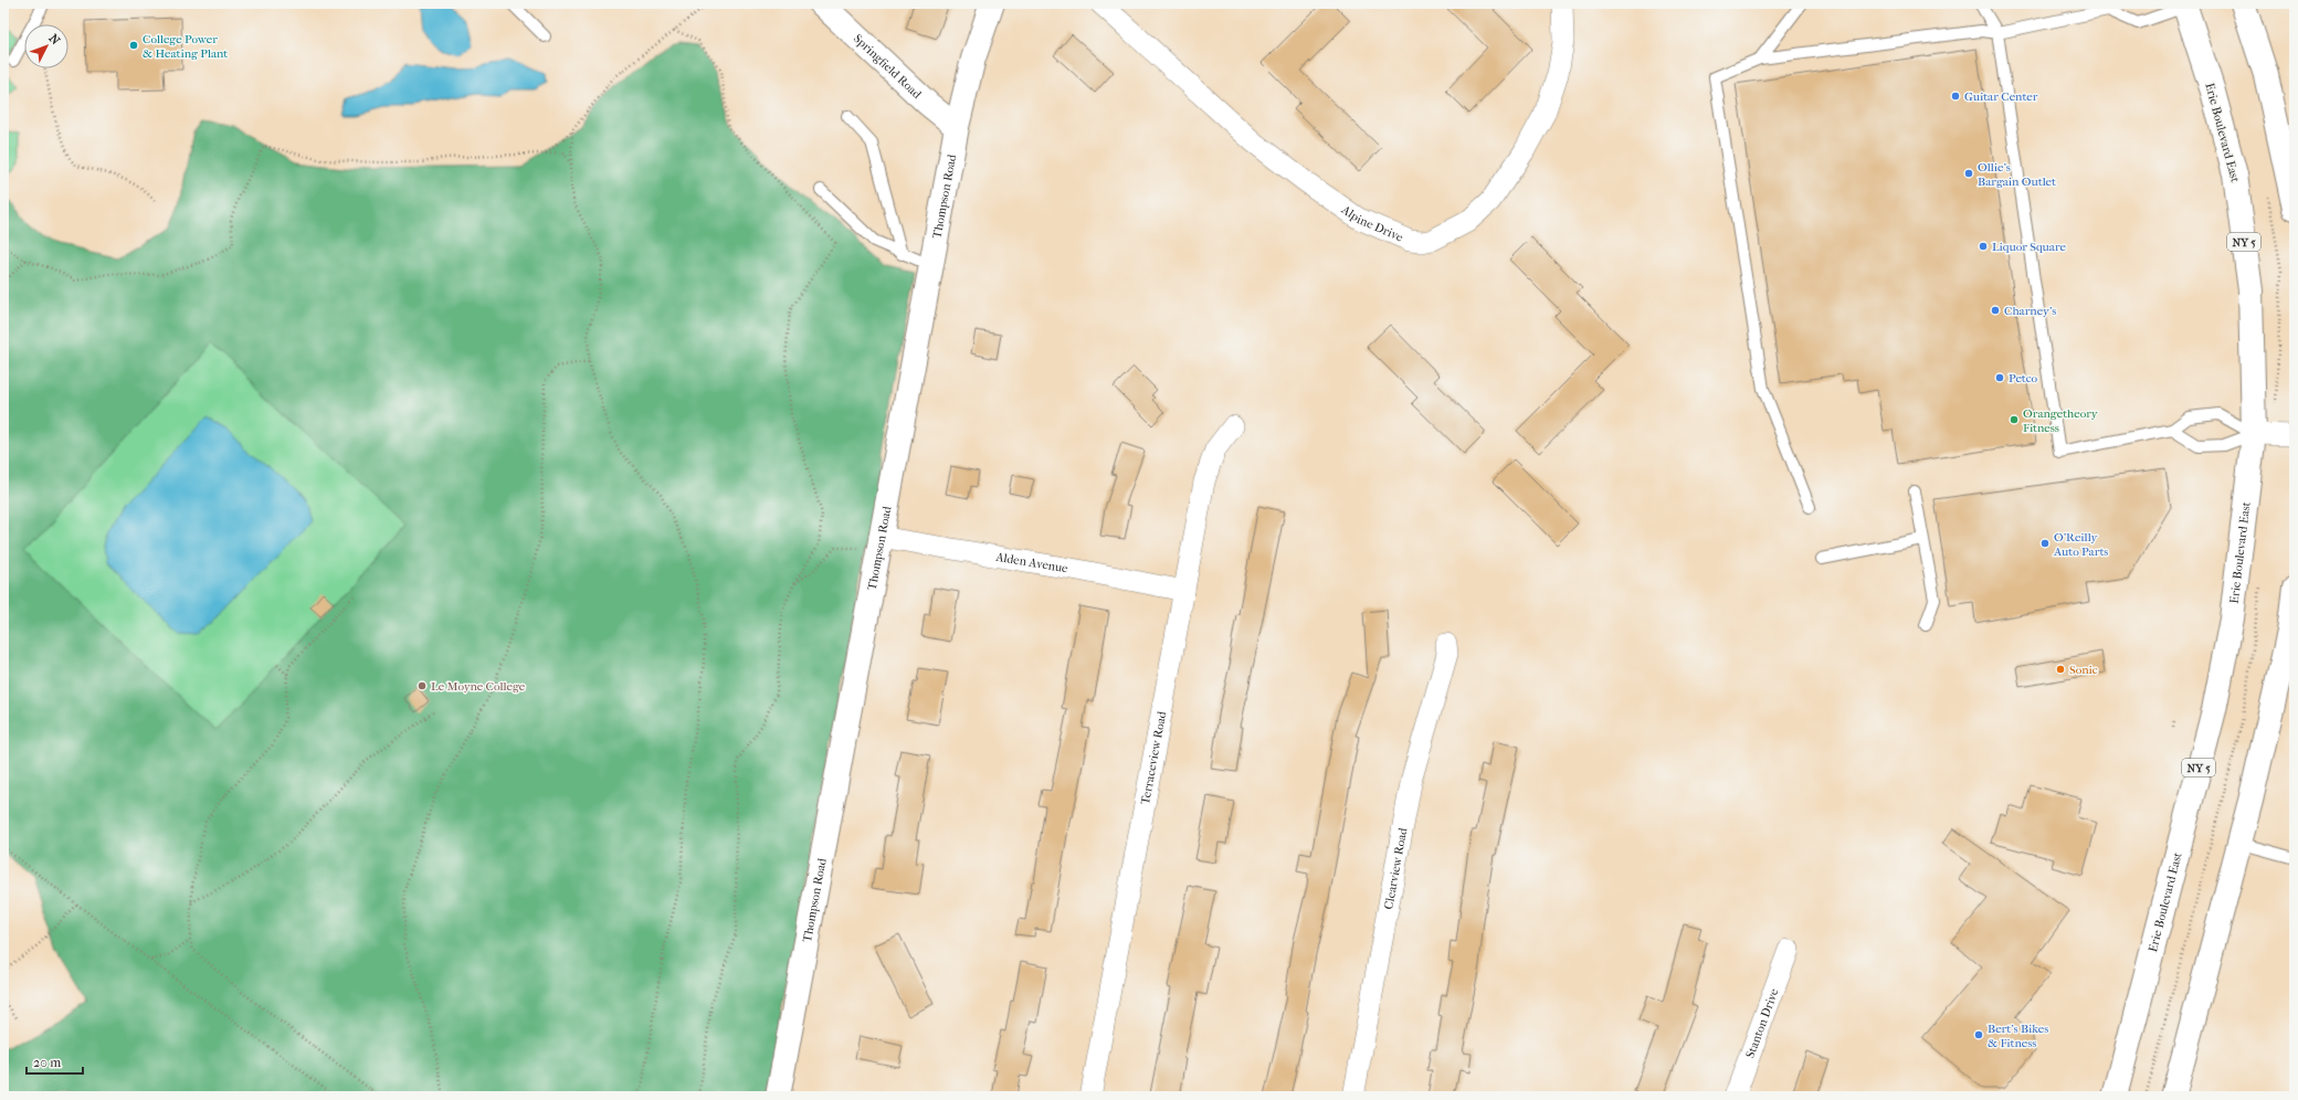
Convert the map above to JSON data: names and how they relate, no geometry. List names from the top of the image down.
{
  "streets": {
    "main road": [
      "Springfield Road",
      "Erie Boulevard East",
      "Thompson Road",
      "NY 5"
    ],
    "street": [
      "Alpine Drive",
      "Alden Avenue",
      "Terraceview Road",
      "Clearview Road",
      "Stanton Drive"
    ]
  },
  "crossings": [
    ["Springfield Road", "Thompson Road"],
    ["Thompson Road", "Alden Avenue"],
    ["Alden Avenue", "Terraceview Road"]
  ],
  "places": [
    "College Power & Heating Plant",
    "Guitar Center",
    "Ollie's Bargain Outlet",
    "Liquor Square",
    "Charney's",
    "Petco",
    "Orangetheory Fitness",
    "O'Reilly Auto Parts",
    "Sonic",
    "Le Moyne College",
    "Bert's Bikes & Fitness"
  ],
  "scale_bar": "20 m",
  "north": "top right"
}
